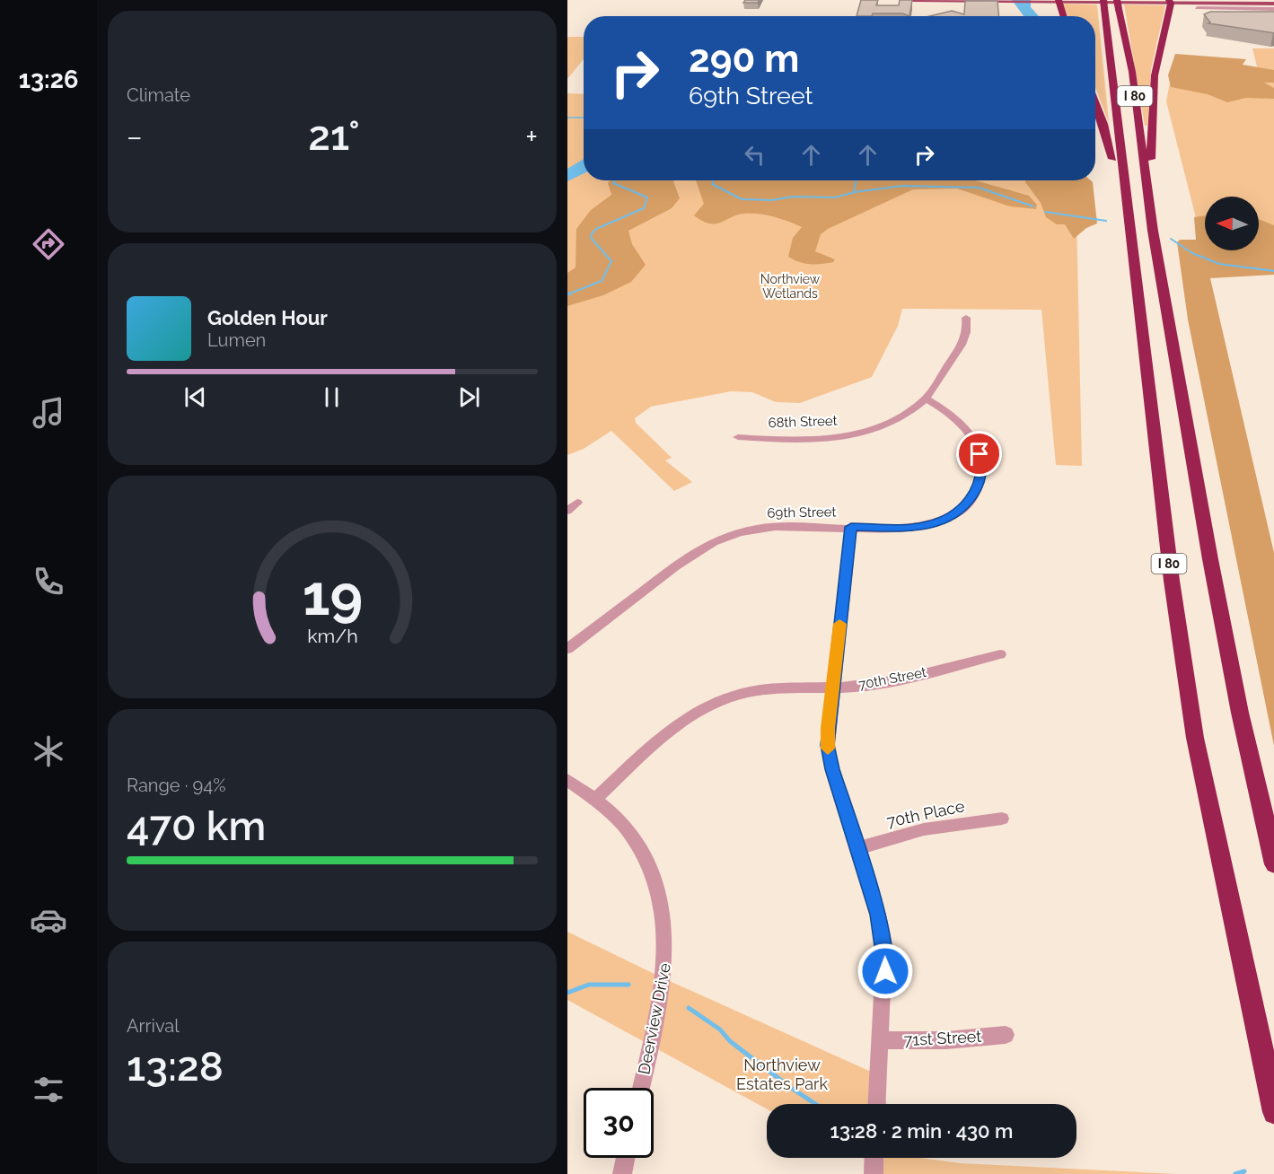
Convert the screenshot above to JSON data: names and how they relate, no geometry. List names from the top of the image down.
{
  "streets": {
    "highway": ["I 80"],
    "street": [
      "68th Street",
      "69th Street",
      "70th Street",
      "70th Place",
      "Deerview Drive",
      "71st Street"
    ]
  },
  "crossings": [
    ["68th Street", "69th Street"],
    ["70th Street", "Deerview Drive"]
  ],
  "parks": ["Northview Wetlands", "Northview Estates Park"],
  "north": "left",
  "page": {
    "tabs": "13:26",
    "tile": [
      "Climate",
      ["Range · 94%", "470 km"],
      ["Arrival", "13:28"]
    ],
    "turn": ["290 m", "69th Street"],
    "heat": ["−", "21°", "+"],
    "song": ["Golden Hour", "Lumen"],
    "limit": "30",
    "trip": "13:28 · 2 min · 430 m",
    "gauge": ["19", "km/h"]
  }
}
